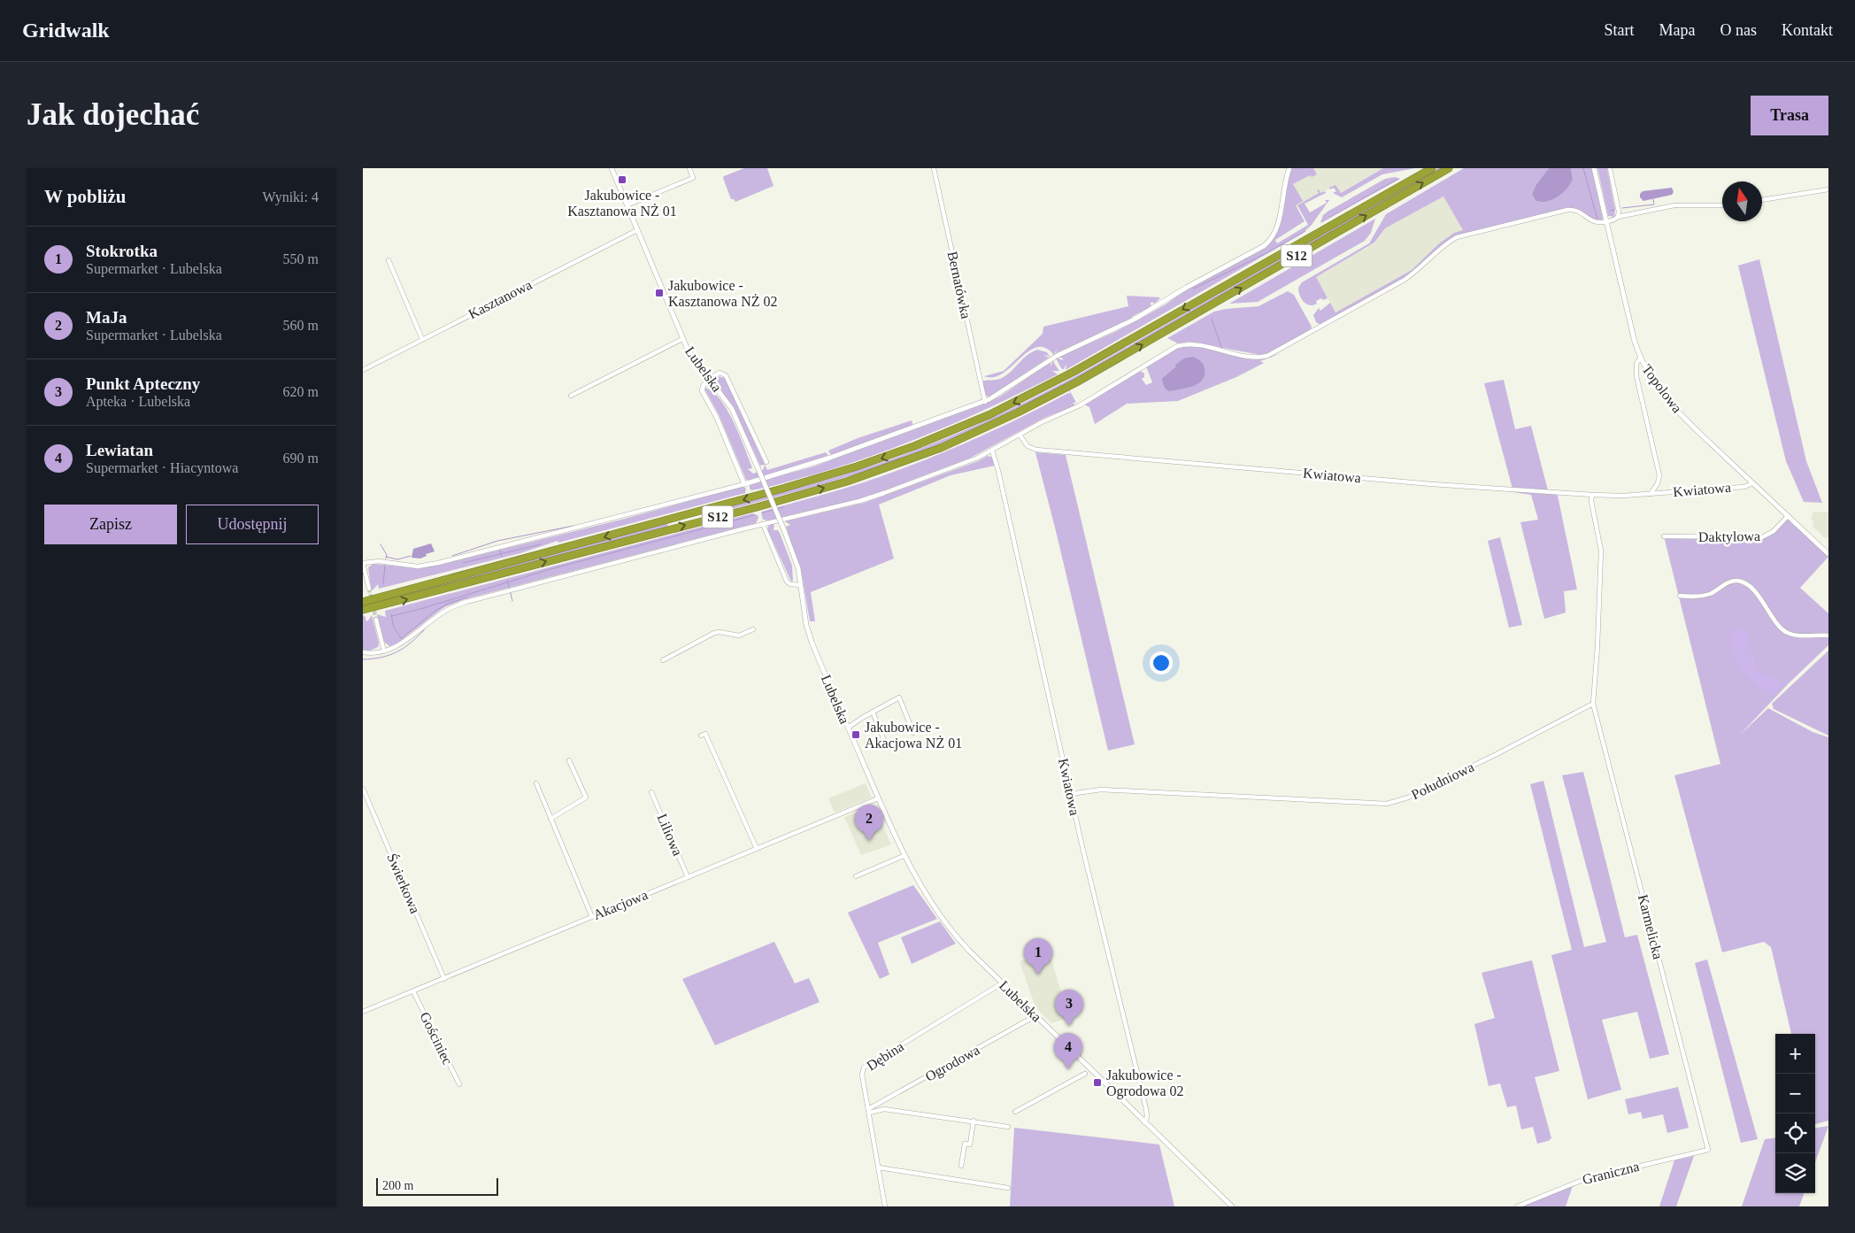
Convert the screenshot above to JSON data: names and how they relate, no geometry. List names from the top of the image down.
{
  "streets": {
    "highway": ["S12"],
    "street": [
      "Bernatówka",
      "Kasztanowa",
      "Lubelska",
      "Topolowa",
      "Kwiatowa",
      "Daktylowa",
      "Południowa",
      "Liliowa",
      "Świerkowa",
      "Akacjowa",
      "Karmelicka",
      "Gościniec",
      "Dębina",
      "Ogrodowa",
      "Graniczna"
    ]
  },
  "crossings": [
    ["Kasztanowa", "Lubelska"],
    ["Lubelska", "Kwiatowa"],
    ["Lubelska", "Akacjowa"],
    ["Lubelska", "Dębina"],
    ["Lubelska", "Ogrodowa"],
    ["Topolowa", "Kwiatowa"],
    ["Topolowa", "Daktylowa"],
    ["Kwiatowa", "Południowa"],
    ["Południowa", "Karmelicka"],
    ["Liliowa", "Akacjowa"],
    ["Świerkowa", "Akacjowa"],
    ["Akacjowa", "Gościniec"],
    ["Karmelicka", "Graniczna"],
    ["Dębina", "Ogrodowa"]
  ],
  "places": {
    "transit": [
      "Jakubowice - Kasztanowa NŻ 01",
      "Jakubowice - Kasztanowa NŻ 02",
      "Jakubowice - Akacjowa NŻ 01",
      "Jakubowice - Ogrodowa 02"
    ]
  },
  "scale_bar": "200 m",
  "north": "top",
  "page": {
    "header": "Gridwalk",
    "nav": [
      "Start",
      "Mapa",
      "O nas",
      "Kontakt"
    ],
    "buttons": [
      "Trasa",
      ["Zapisz", "Udostępnij"]
    ],
    "title": "Jak dojechać",
    "heading": ["W pobliżu", "Wyniki: 4"],
    "list": [
      {
        "mark": "1",
        "name": "Stokrotka",
        "note": "Supermarket · Lubelska",
        "value": "550 m"
      },
      {
        "mark": "2",
        "name": "MaJa",
        "note": "Supermarket · Lubelska",
        "value": "560 m"
      },
      {
        "mark": "3",
        "name": "Punkt Apteczny",
        "note": "Apteka · Lubelska",
        "value": "620 m"
      },
      {
        "mark": "4",
        "name": "Lewiatan",
        "note": "Supermarket · Hiacyntowa",
        "value": "690 m"
      }
    ],
    "pins": [
      "2",
      "1",
      "3",
      "4"
    ],
    "map_buttons": ["+", "−"],
    "scale": "200 m"
  }
}
